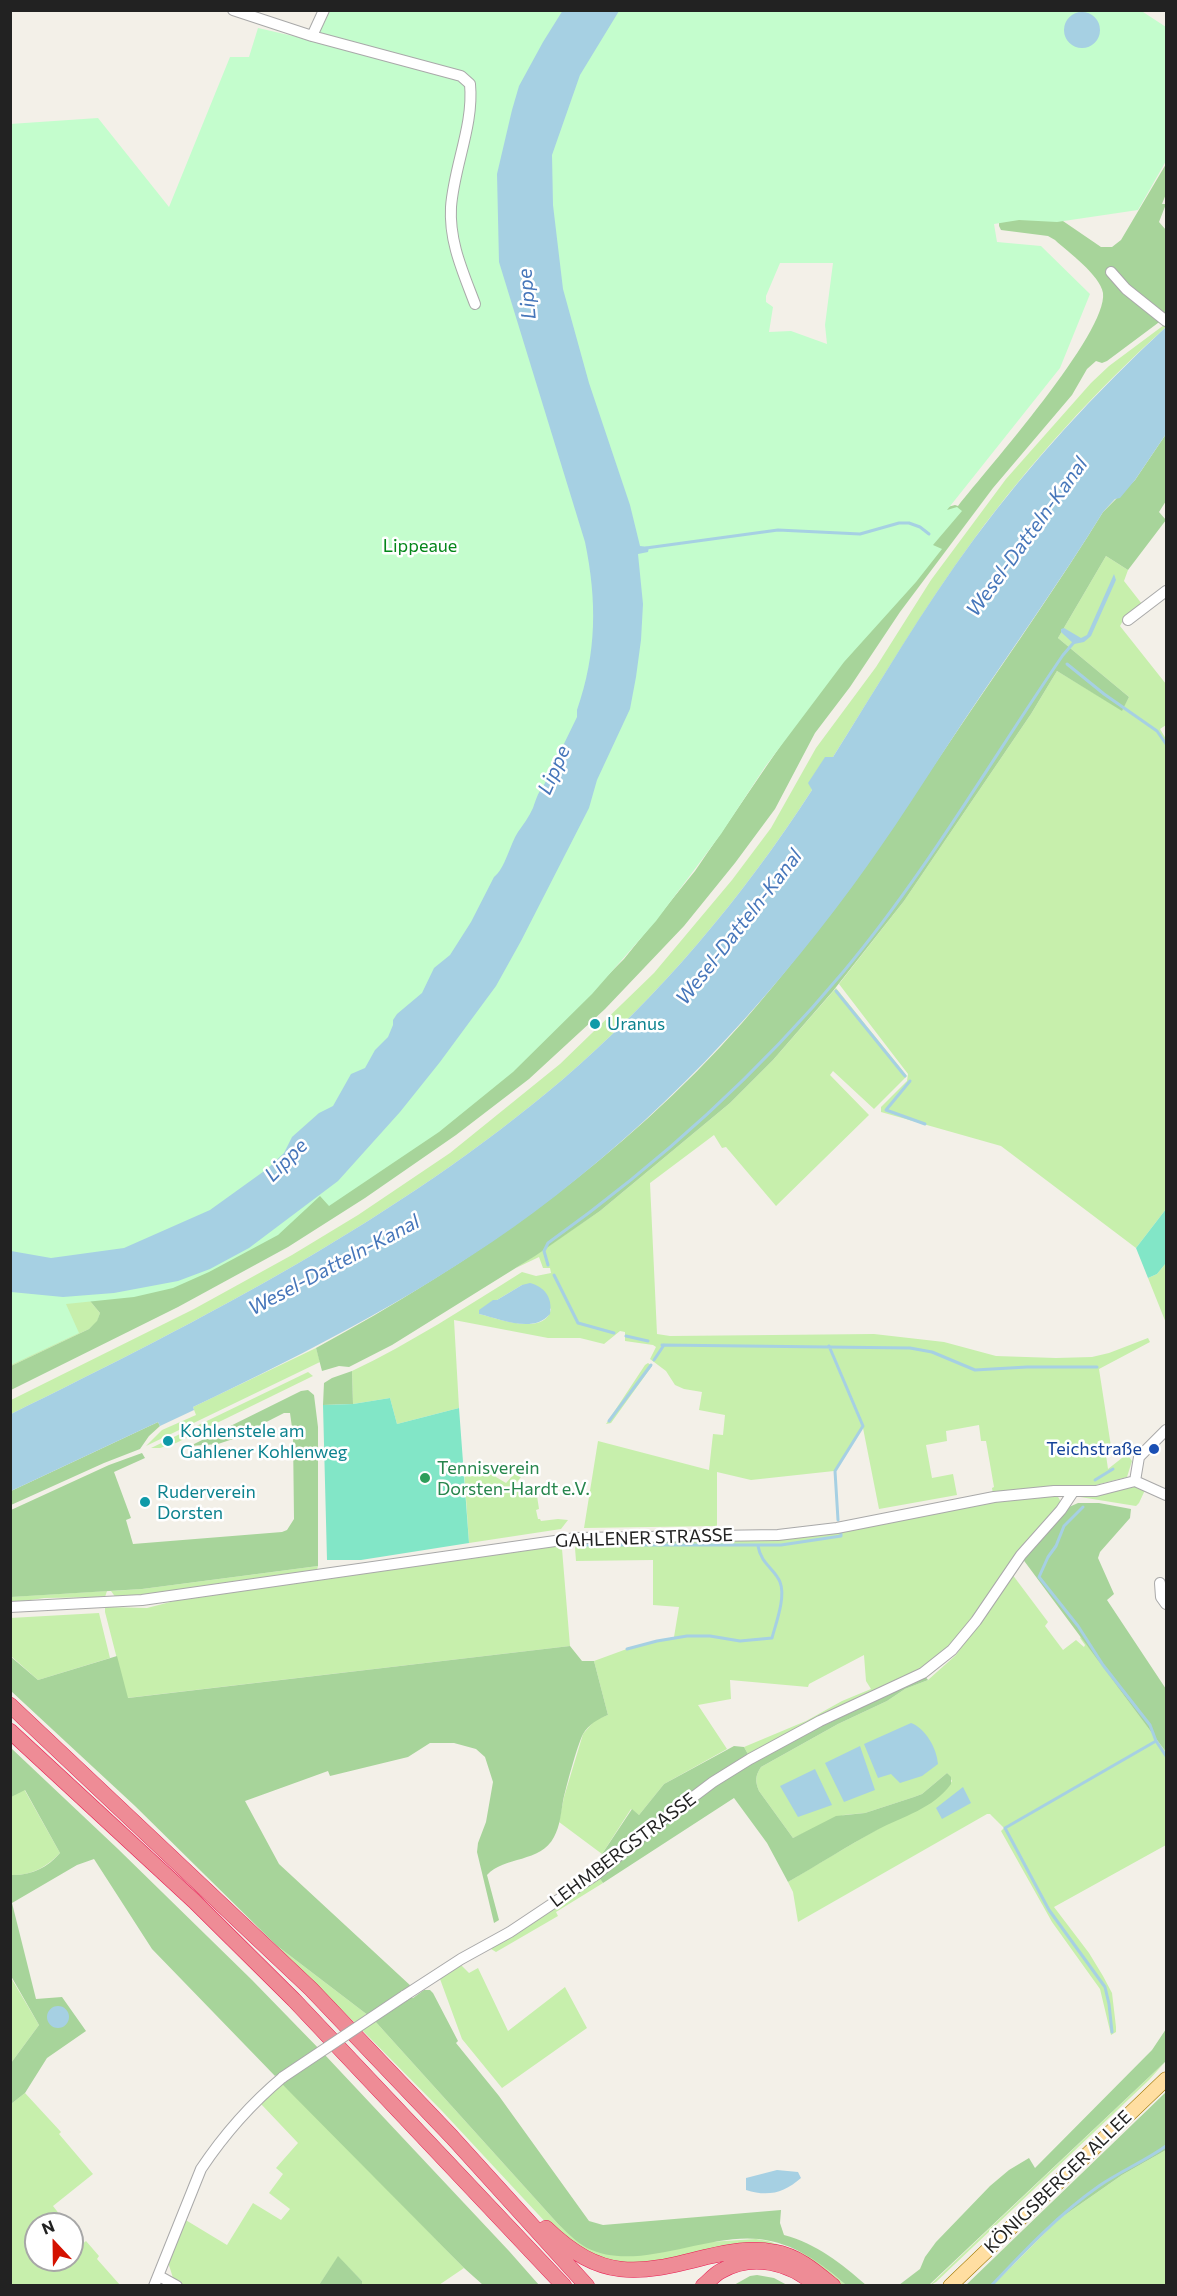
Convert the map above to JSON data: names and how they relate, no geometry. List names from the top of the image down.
{
  "streets": {
    "main road": ["KÖNIGSBERGER ALLEE"],
    "street": ["GAHLENER STRASSE", "LEHMBERGSTRASSE"]
  },
  "crossings": [
    ["GAHLENER STRASSE", "LEHMBERGSTRASSE"]
  ],
  "water": ["Lippe", "Wesel-Datteln-Kanal"],
  "parks": ["Lippeaue"],
  "places": [
    "Uranus",
    "Kohlenstele am Gahlener Kohlenweg",
    "Teichstraße",
    "Tennisverein Dorsten-Hardt e.V.",
    "Ruderverein Dorsten"
  ],
  "north": "top"
}
